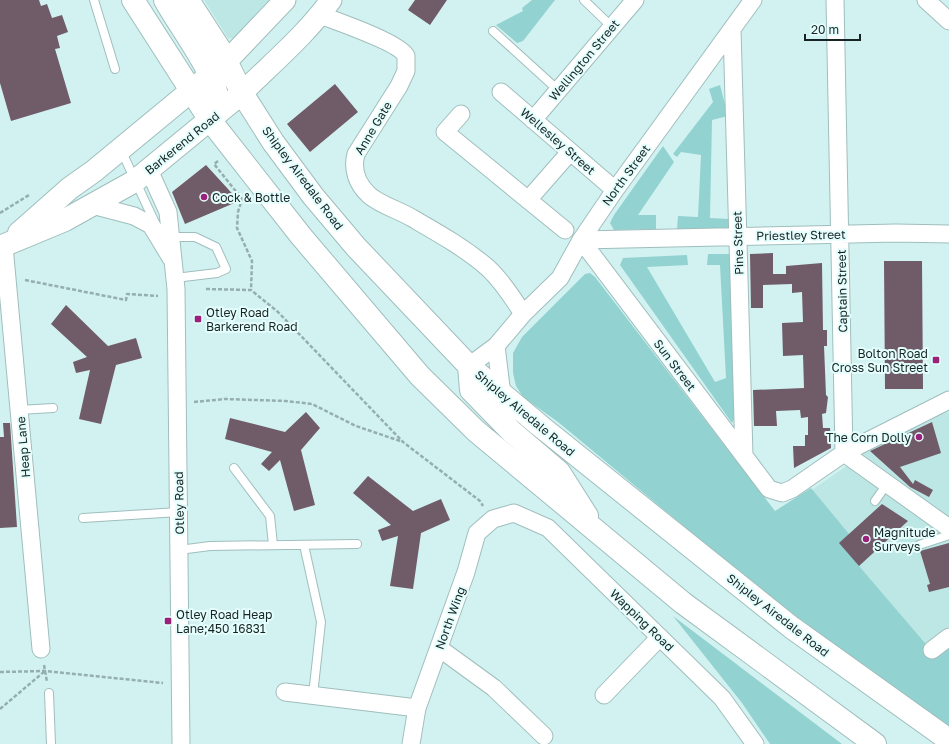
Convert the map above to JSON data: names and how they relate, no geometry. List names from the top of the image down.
{
  "streets": {
    "main road": ["Barkerend Road", "Shipley Airedale Road"],
    "street": [
      "Wellington Street",
      "Anne Gate",
      "Wellesley Street",
      "North Street",
      "Priestley Street",
      "Pine Street",
      "Captain Street",
      "Sun Street",
      "Heap Lane",
      "Otley Road",
      "North Wing",
      "Wapping Road"
    ]
  },
  "crossings": [
    ["Wellington Street", "Wellesley Street"],
    ["Anne Gate", "Barkerend Road"],
    ["Anne Gate", "North Street"],
    ["Wellesley Street", "North Street"],
    ["Barkerend Road", "Shipley Airedale Road"],
    ["Barkerend Road", "Heap Lane"],
    ["Barkerend Road", "Otley Road"],
    ["North Street", "Shipley Airedale Road"],
    ["North Street", "Priestley Street"],
    ["North Street", "Pine Street"],
    ["North Street", "Sun Street"],
    ["Priestley Street", "Pine Street"],
    ["Priestley Street", "Captain Street"],
    ["Priestley Street", "Sun Street"],
    ["Pine Street", "Sun Street"],
    ["Captain Street", "Sun Street"],
    ["North Wing", "Wapping Road"]
  ],
  "places": {
    "other": ["Cock & Bottle", "The Corn Dolly", "Magnitude Surveys"],
    "transit": ["Otley Road Barkerend Road", "Bolton Road Cross Sun Street", "Otley Road Heap Lane;450 16831"]
  },
  "scale_bar": "20 m"
}
